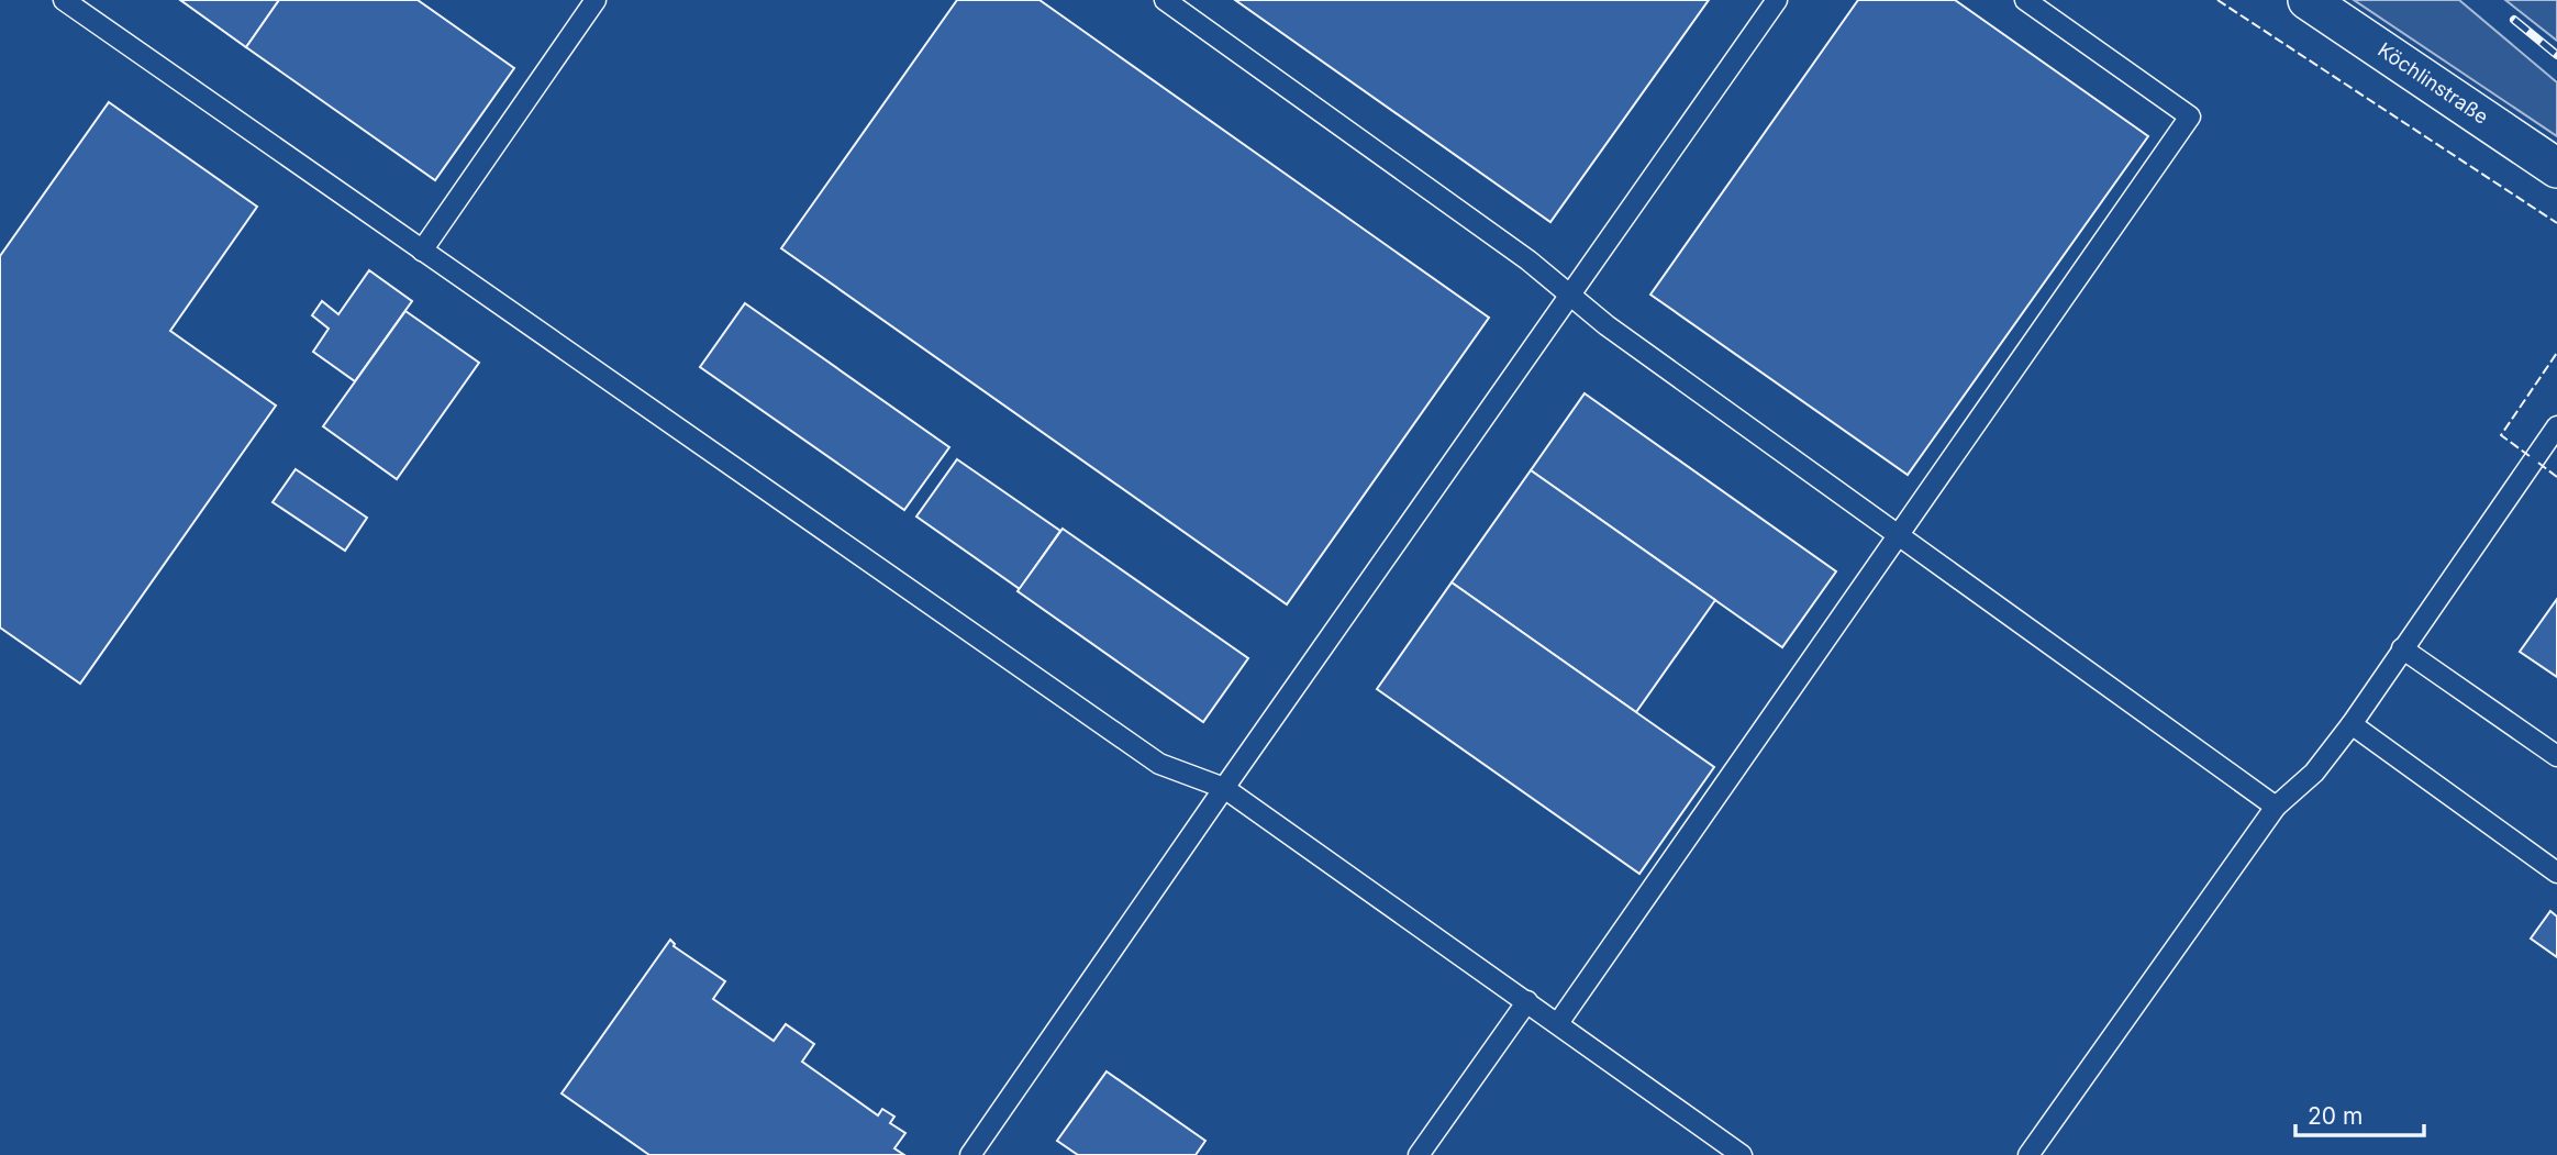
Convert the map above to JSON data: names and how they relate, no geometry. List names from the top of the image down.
{
  "streets": {
    "street": ["Köchlinstraße"]
  },
  "scale_bar": "20 m"
}
